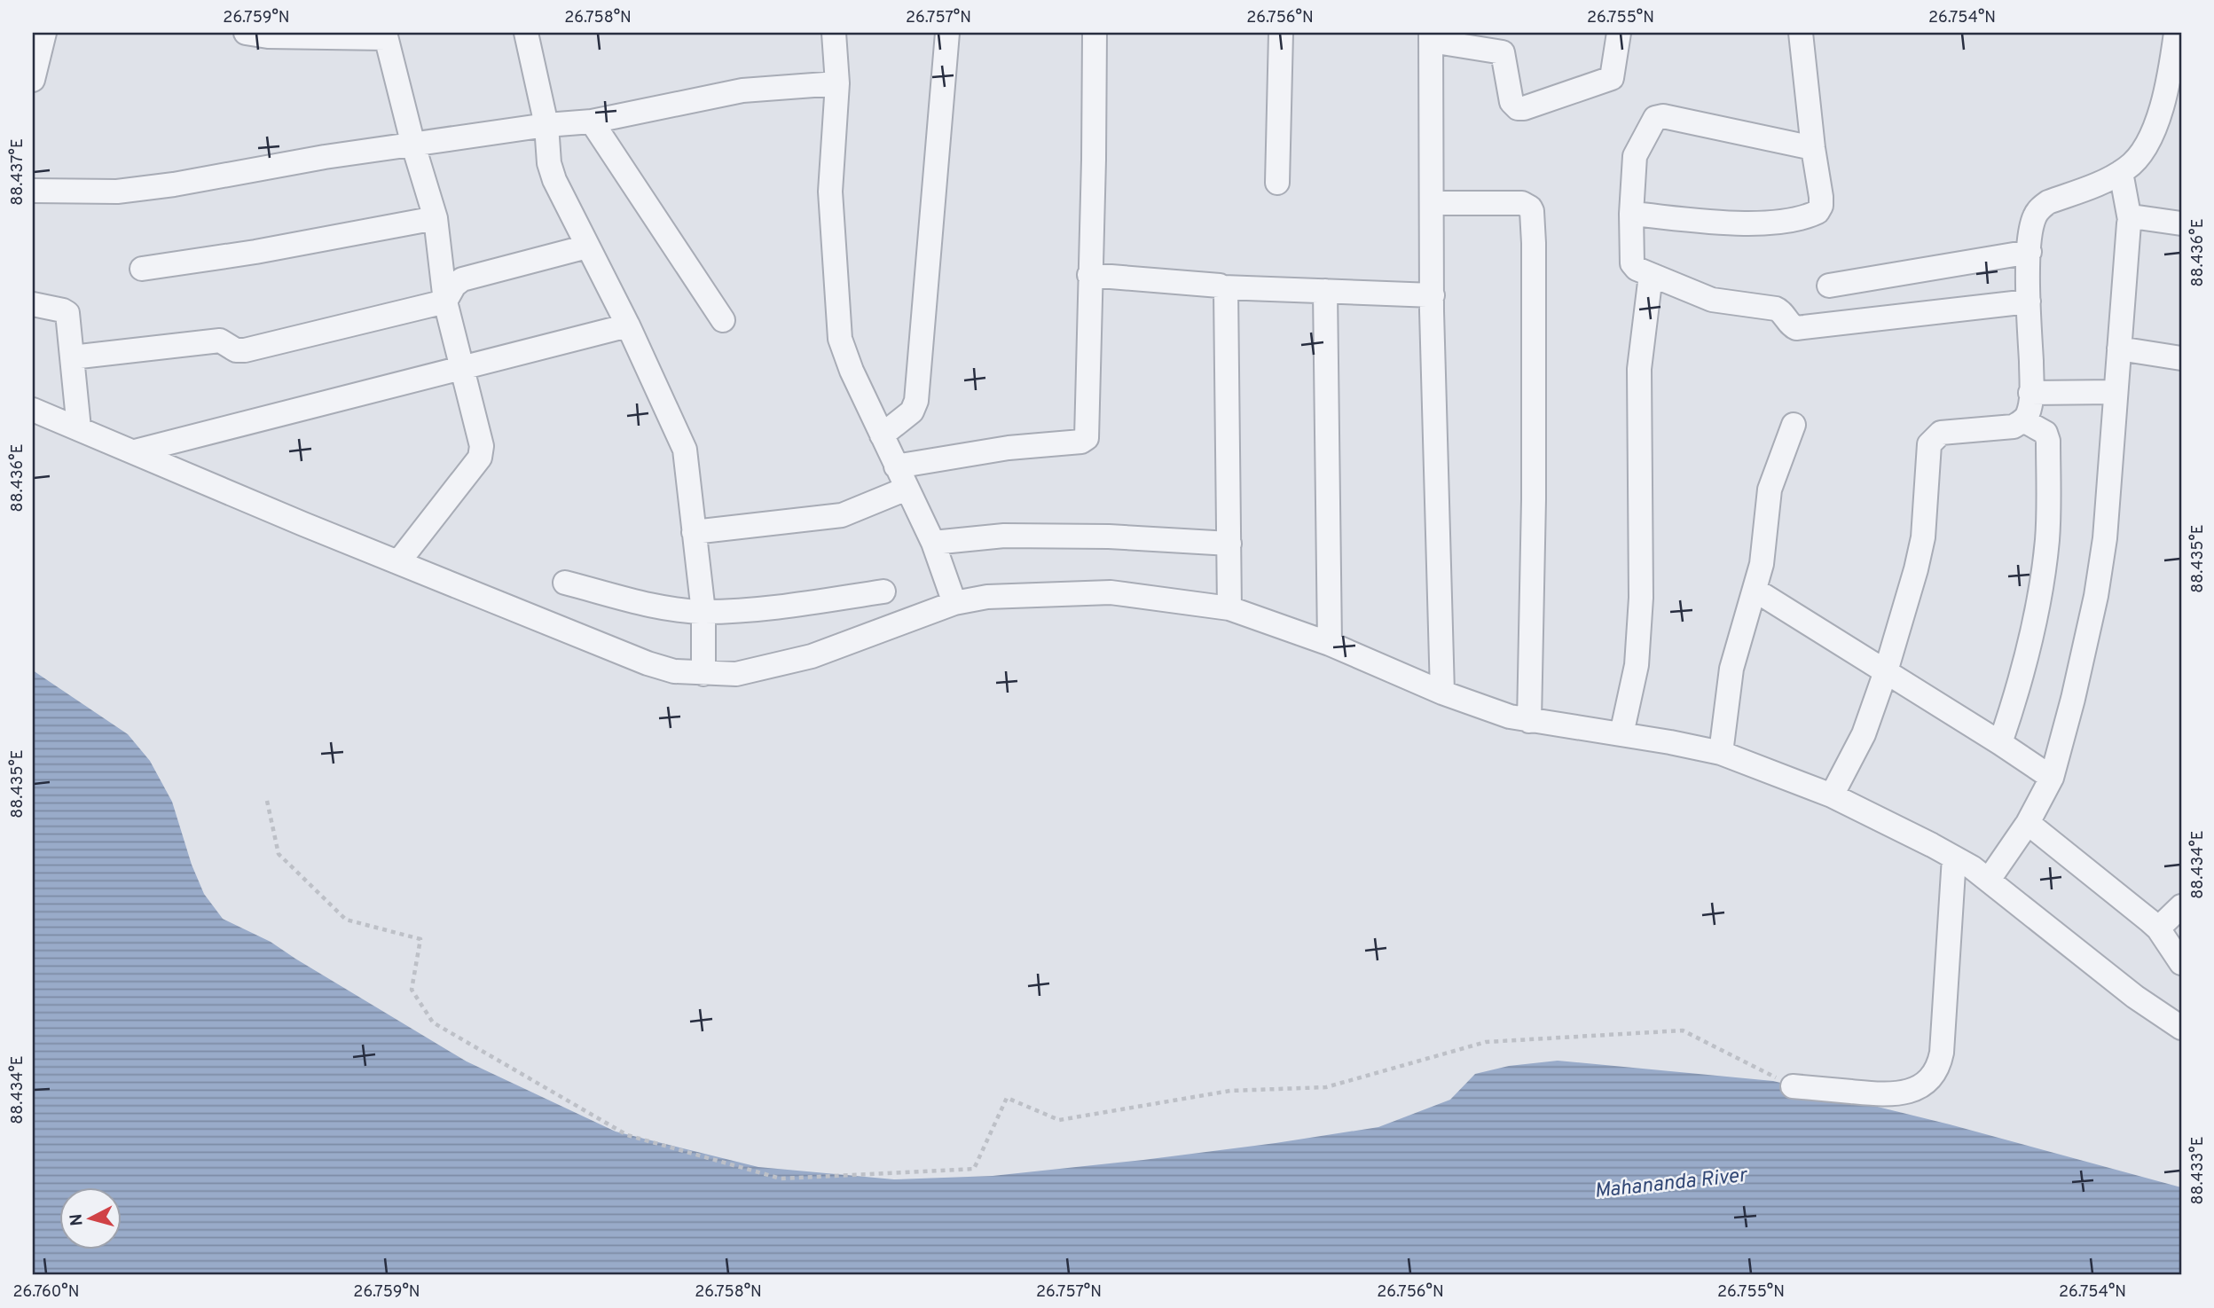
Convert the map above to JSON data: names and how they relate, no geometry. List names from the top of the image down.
{
  "water": ["Mahananda River"],
  "north": "left",
  "coordinates": [
    "26.759°N",
    "26.758°N",
    "26.757°N",
    "26.756°N",
    "26.755°N",
    "26.754°N",
    "88.437°E",
    "88.436°E",
    "88.435°E",
    "88.434°E",
    "88.433°E",
    "26.760°N"
  ]
}
